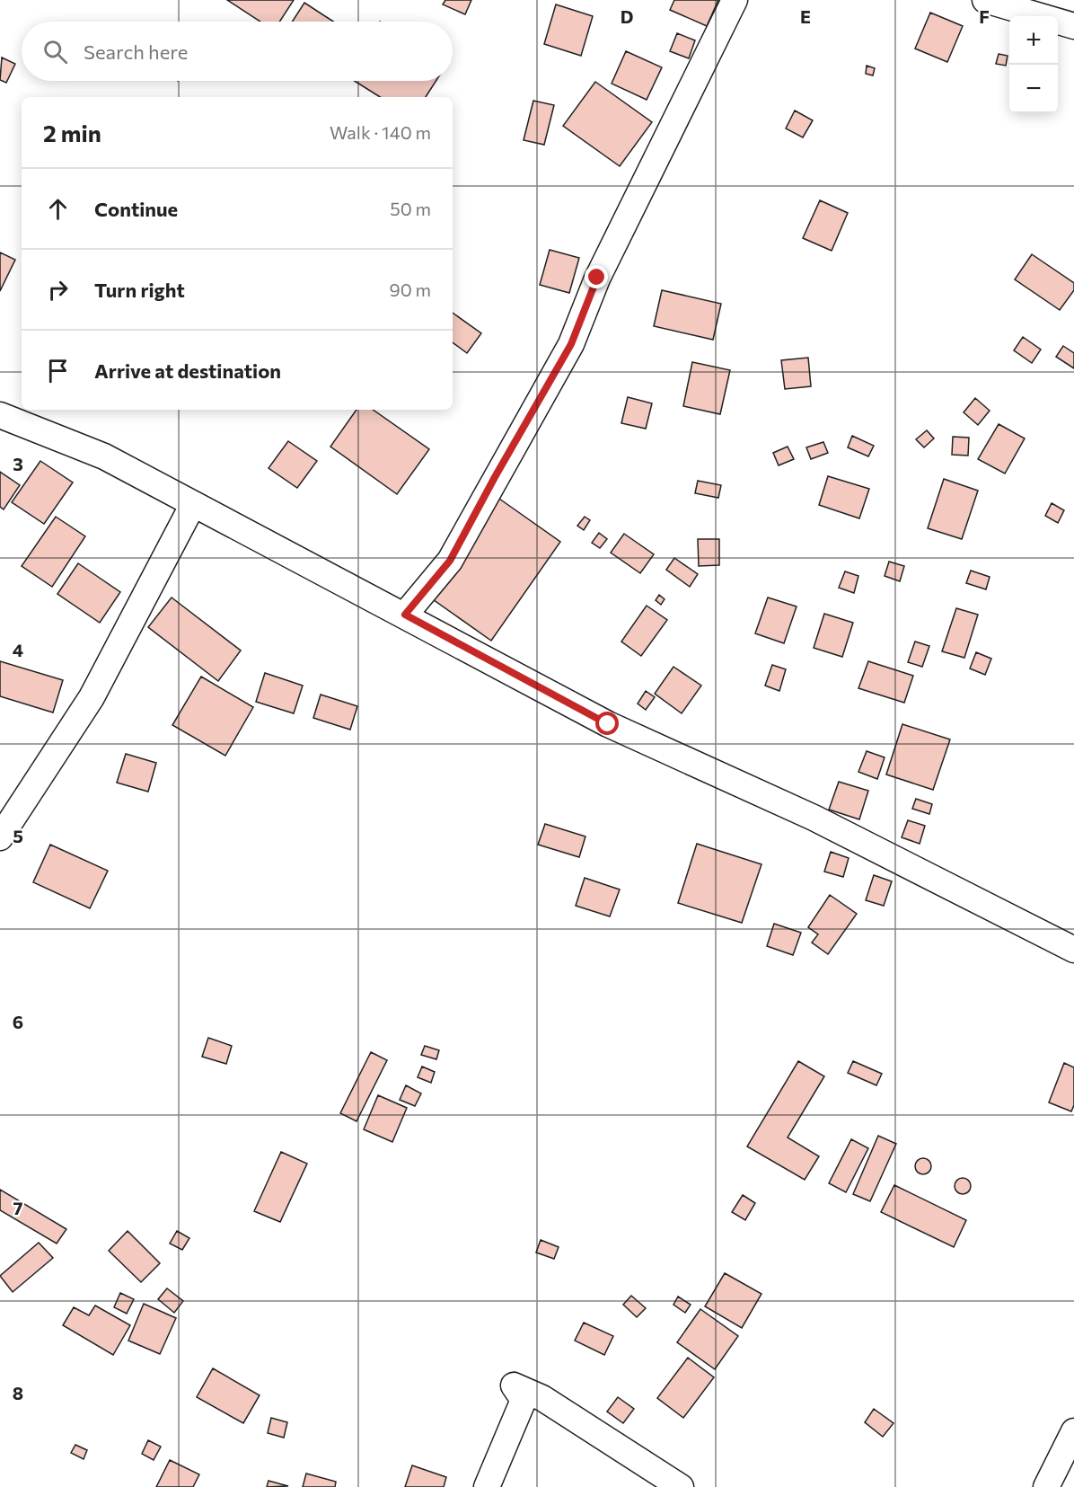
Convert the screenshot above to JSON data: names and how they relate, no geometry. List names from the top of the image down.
{
  "page": {
    "map_buttons": ["+", "−"],
    "search": "Search here",
    "heading": ["2 min", "Walk · 140 m"],
    "list": [
      ["Continue", "50 m"],
      ["Turn right", "90 m"],
      "Arrive at destination"
    ]
  },
  "grid": {
    "columns": ["D", "E", "F"],
    "rows": [
      "3",
      "4",
      "5",
      "6",
      "7",
      "8"
    ]
  }
}
